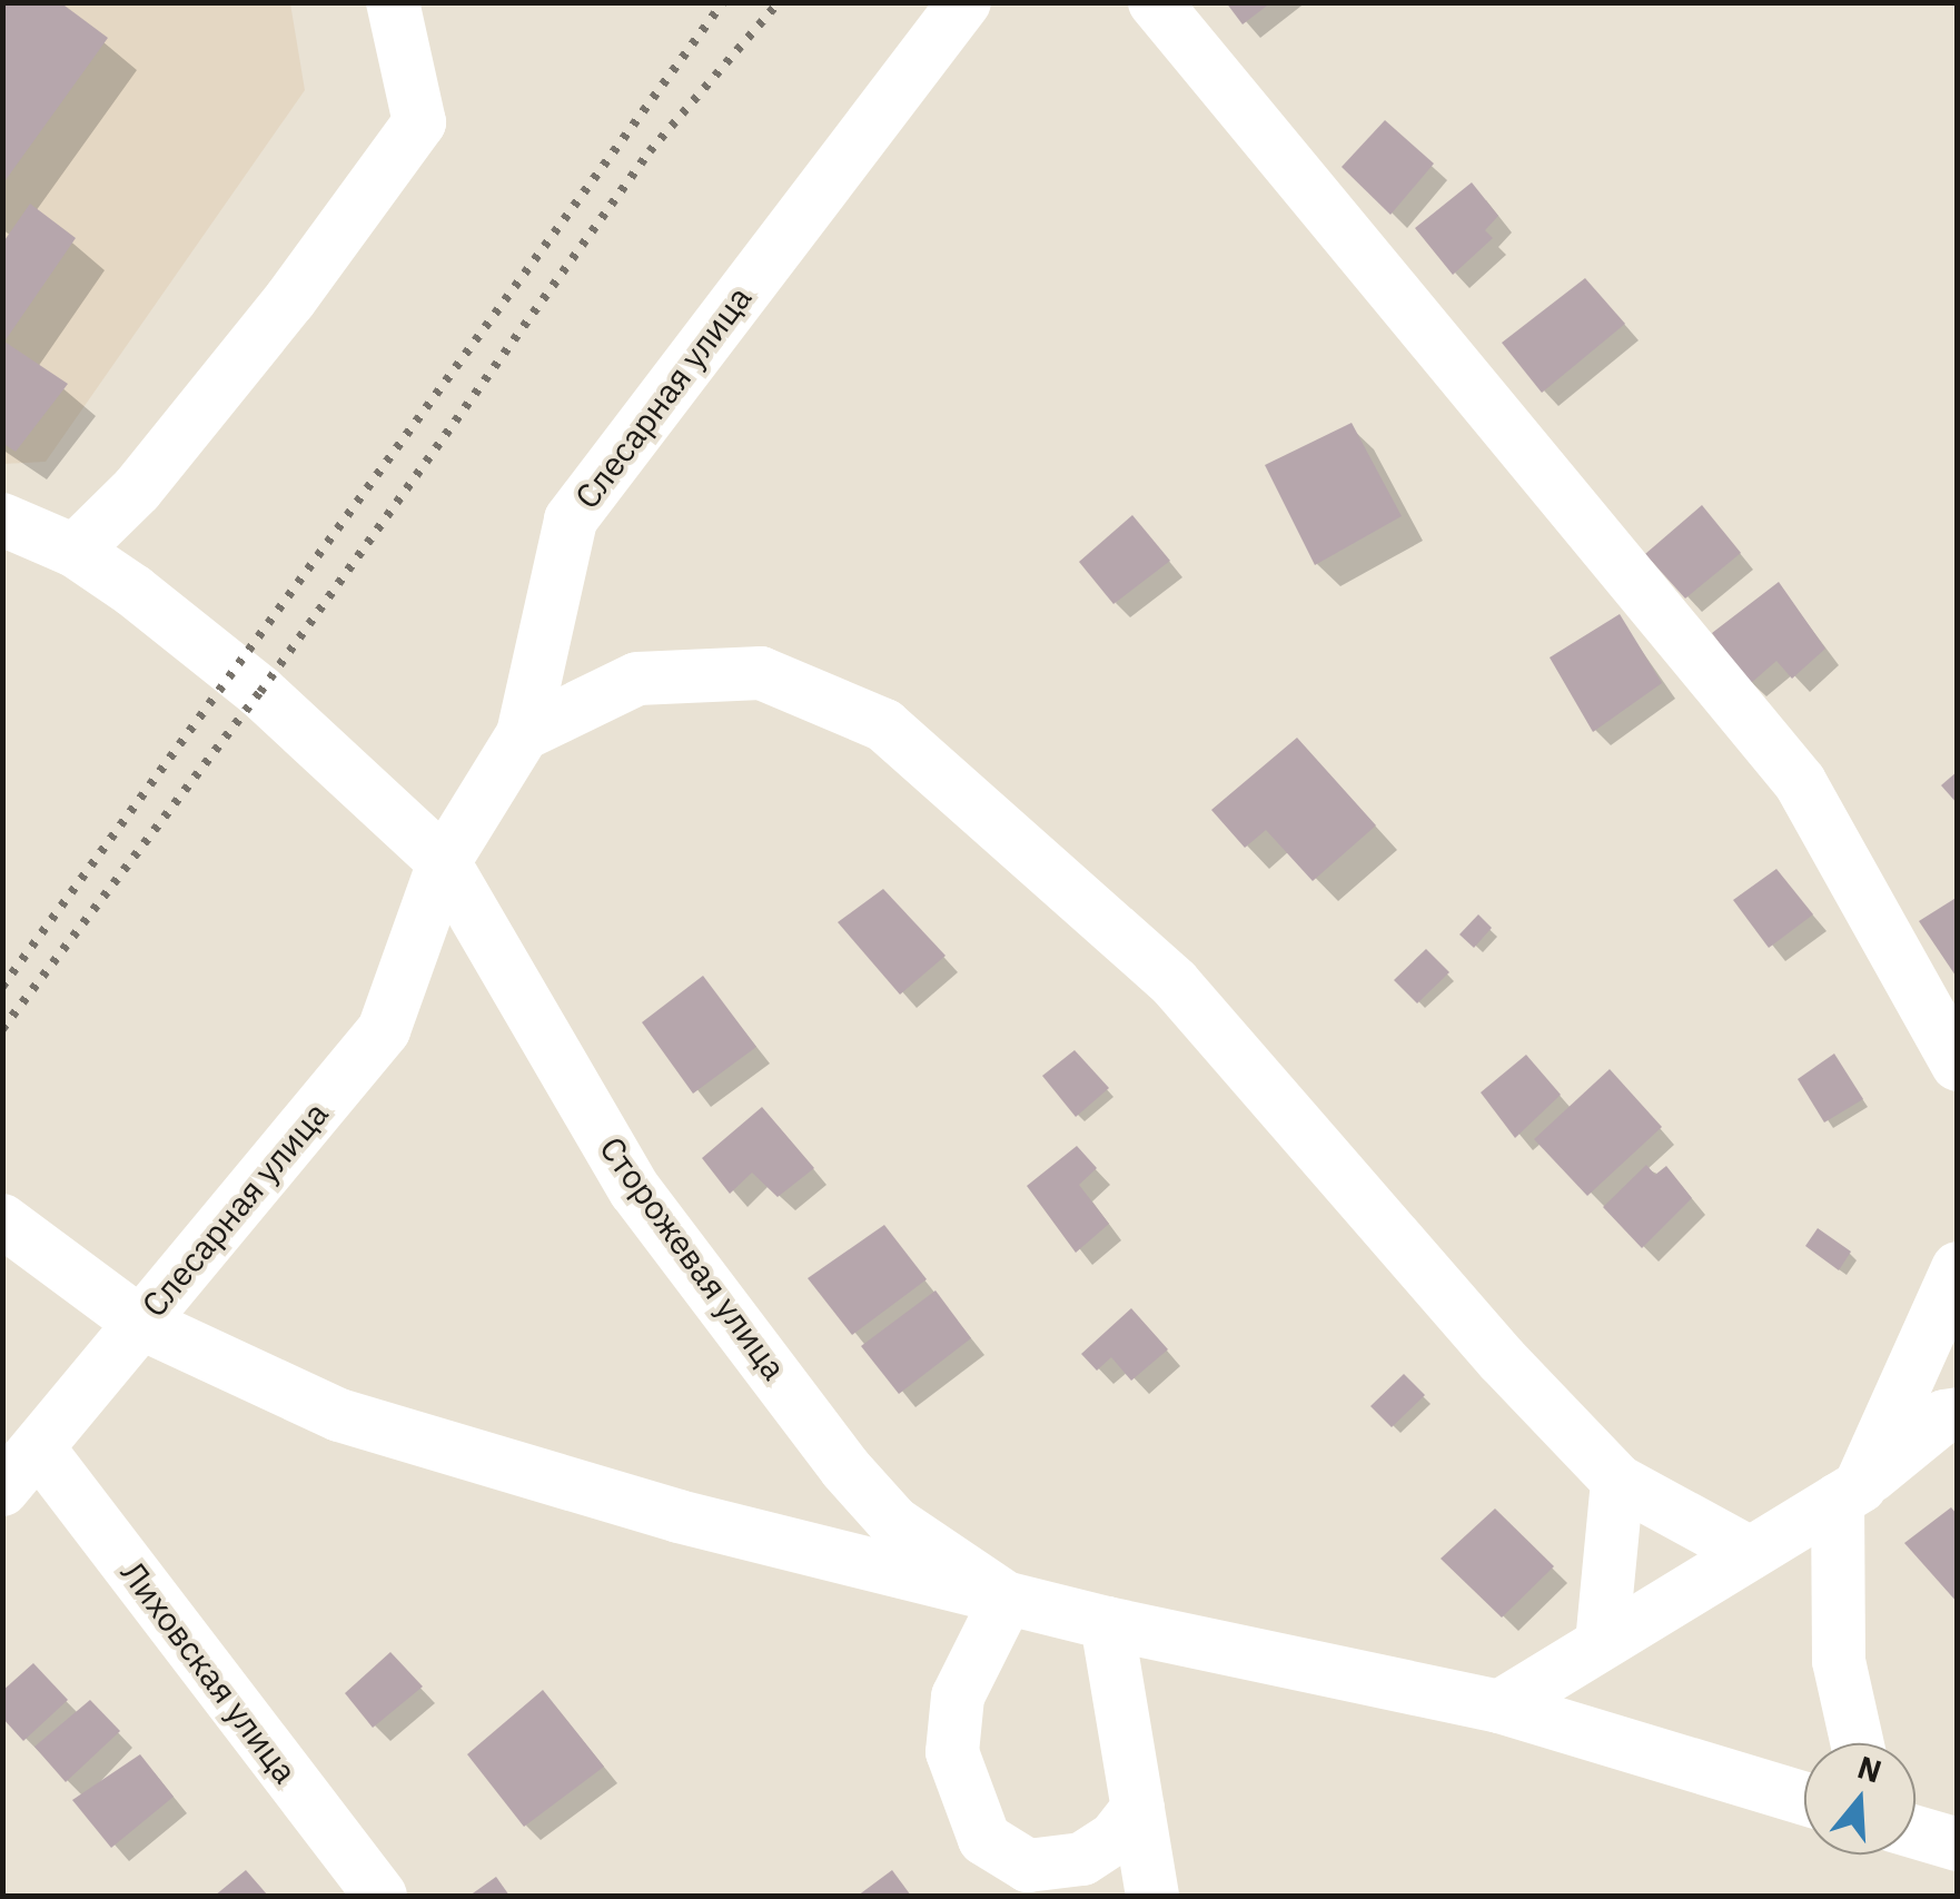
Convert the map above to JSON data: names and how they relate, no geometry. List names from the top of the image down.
{
  "streets": {
    "street": ["Слесарная улица", "Сторожевая улица", "Лиховская улица"]
  },
  "crossings": [
    ["Слесарная улица", "Сторожевая улица"],
    ["Слесарная улица", "Лиховская улица"]
  ],
  "north": "top"
}
